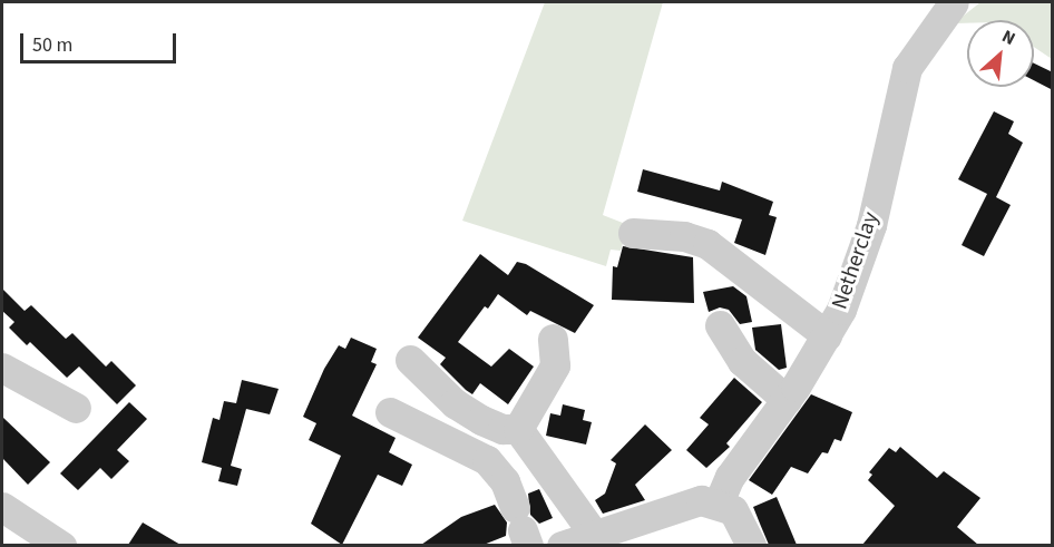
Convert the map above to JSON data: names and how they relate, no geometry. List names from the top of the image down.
{
  "streets": {
    "street": ["Netherclay"]
  },
  "scale_bar": "50 m",
  "north": "top right"
}
